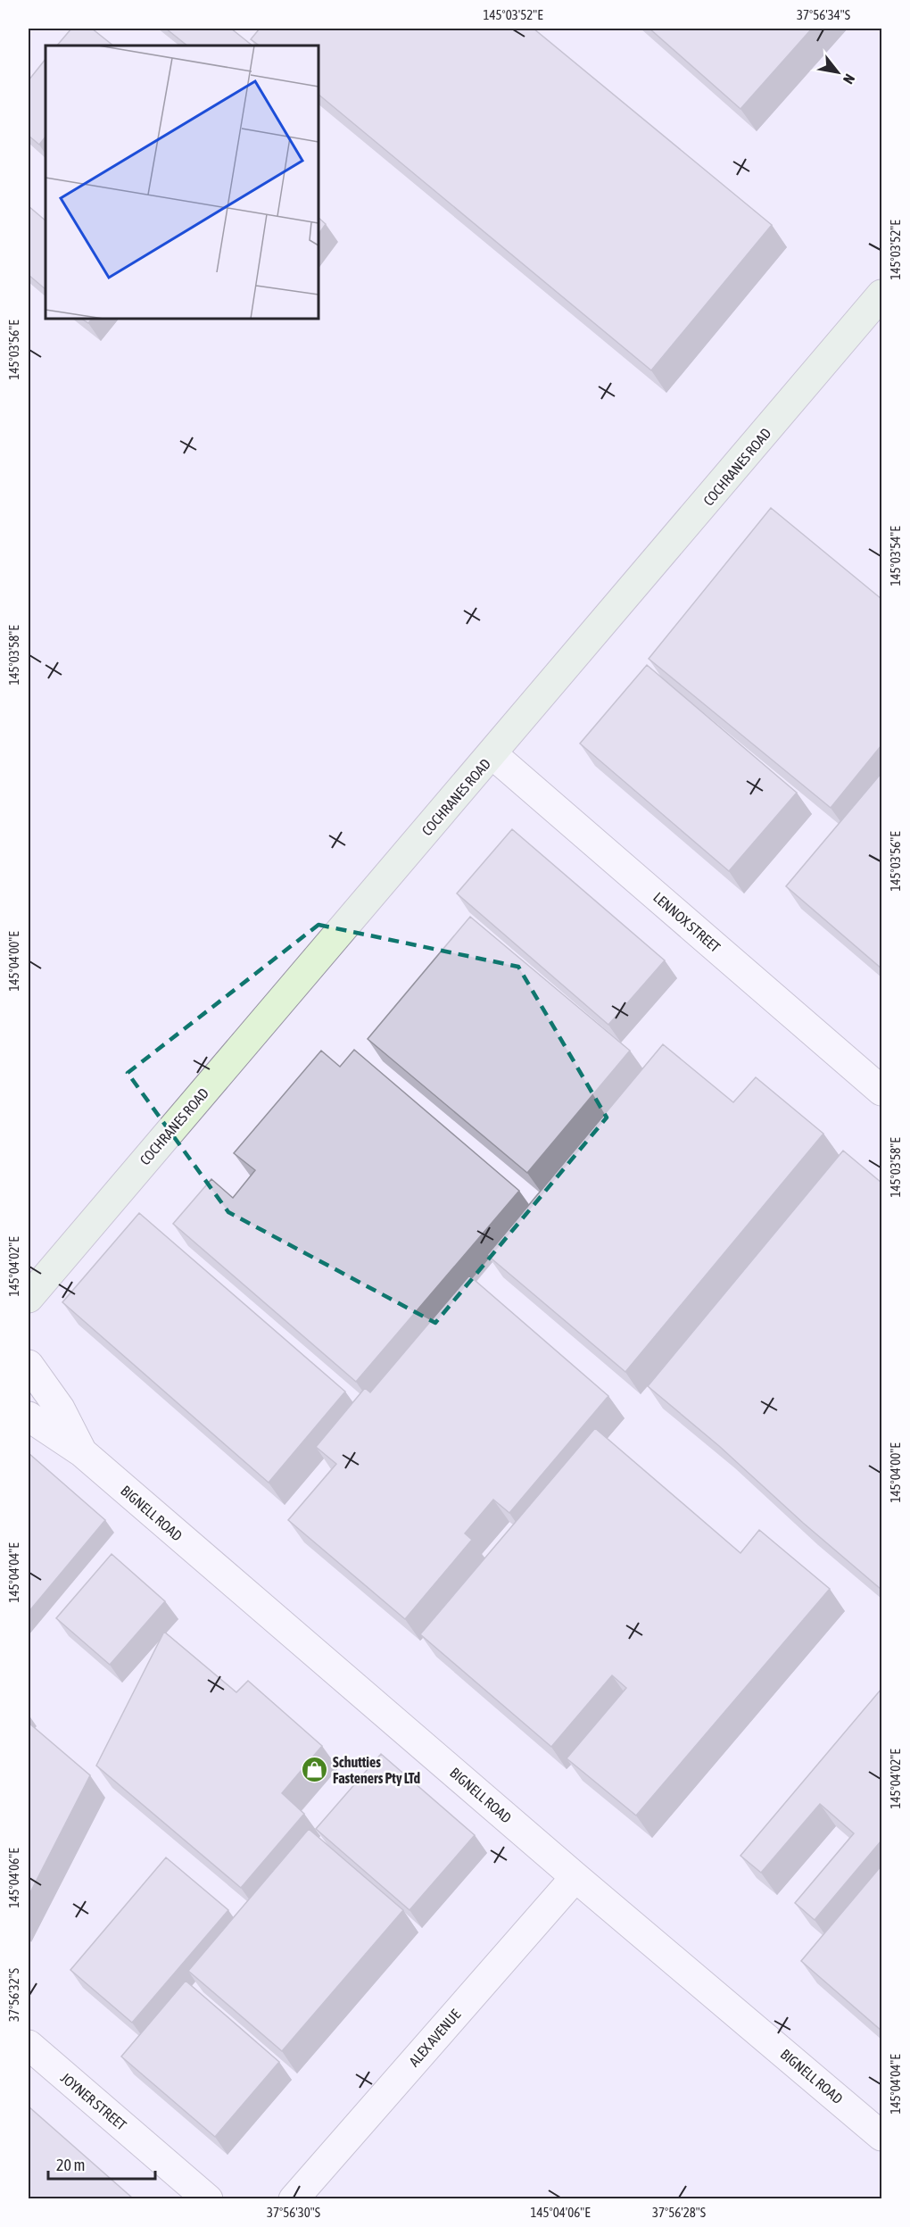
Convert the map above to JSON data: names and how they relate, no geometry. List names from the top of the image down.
{
  "streets": {
    "street": [
      "COCHRANES ROAD",
      "LENNOX STREET",
      "BIGNELL ROAD",
      "ALEX AVENUE",
      "JOYNER STREET"
    ]
  },
  "crossings": [
    ["COCHRANES ROAD", "LENNOX STREET"],
    ["BIGNELL ROAD", "ALEX AVENUE"]
  ],
  "places": {
    "shop": ["Schutties Fasteners Pty LTd"]
  },
  "scale_bar": "20 m",
  "north": "bottom right",
  "coordinates": [
    "145°03'52\"E",
    "37°56'34\"S",
    "145°03'56\"E",
    "145°03'54\"E",
    "145°03'58\"E",
    "145°04'00\"E",
    "145°04'02\"E",
    "145°04'04\"E",
    "145°04'06\"E",
    "37°56'32\"S",
    "37°56'30\"S",
    "37°56'28\"S"
  ]
}
